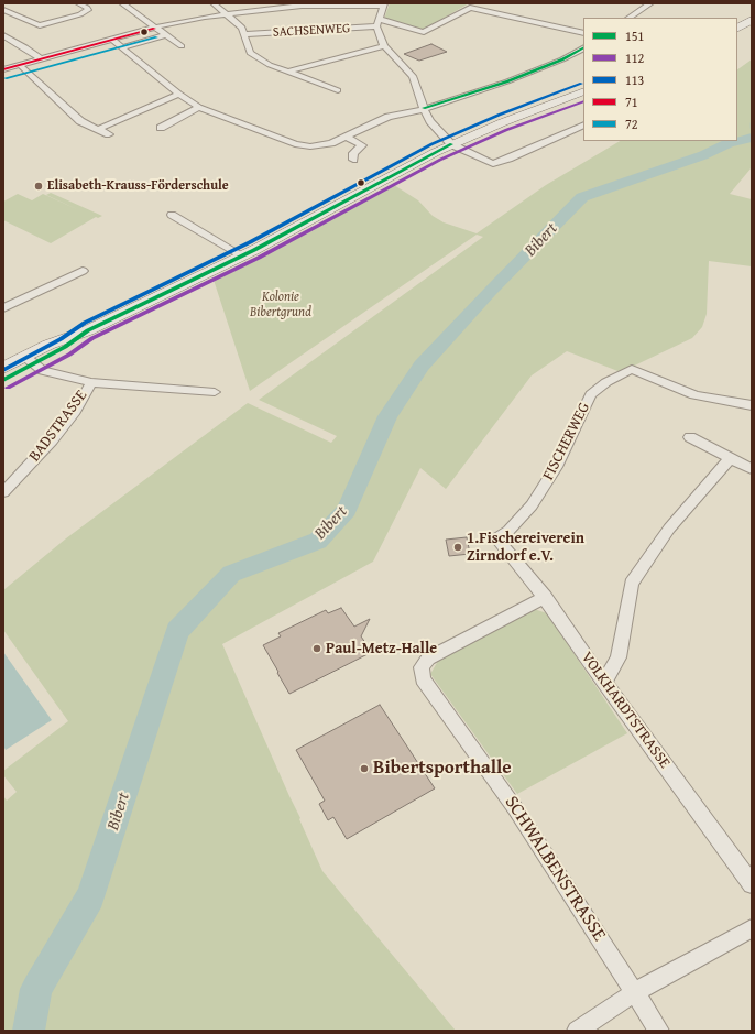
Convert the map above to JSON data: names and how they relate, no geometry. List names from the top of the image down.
{
  "streets": {
    "street": [
      "SACHSENWEG",
      "BADSTRASSE",
      "FISCHERWEG",
      "VOLKHARDTSTRASSE",
      "SCHWALBENSTRASSE"
    ]
  },
  "crossings": [
    ["FISCHERWEG", "VOLKHARDTSTRASSE"],
    ["VOLKHARDTSTRASSE", "SCHWALBENSTRASSE"]
  ],
  "water": ["Bibert"],
  "parks": ["Kolonie Bibertgrund"],
  "places": [
    "Elisabeth-Krauss-Förderschule",
    "1.Fischereiverein Zirndorf e.V.",
    "Paul-Metz-Halle",
    "Bibertsporthalle"
  ],
  "lines": [
    "transit line 71",
    "transit line 72",
    "transit line 151",
    "transit line 113",
    "transit line 112"
  ],
  "legend": [
    "151",
    "112",
    "113",
    "71",
    "72"
  ]
}
